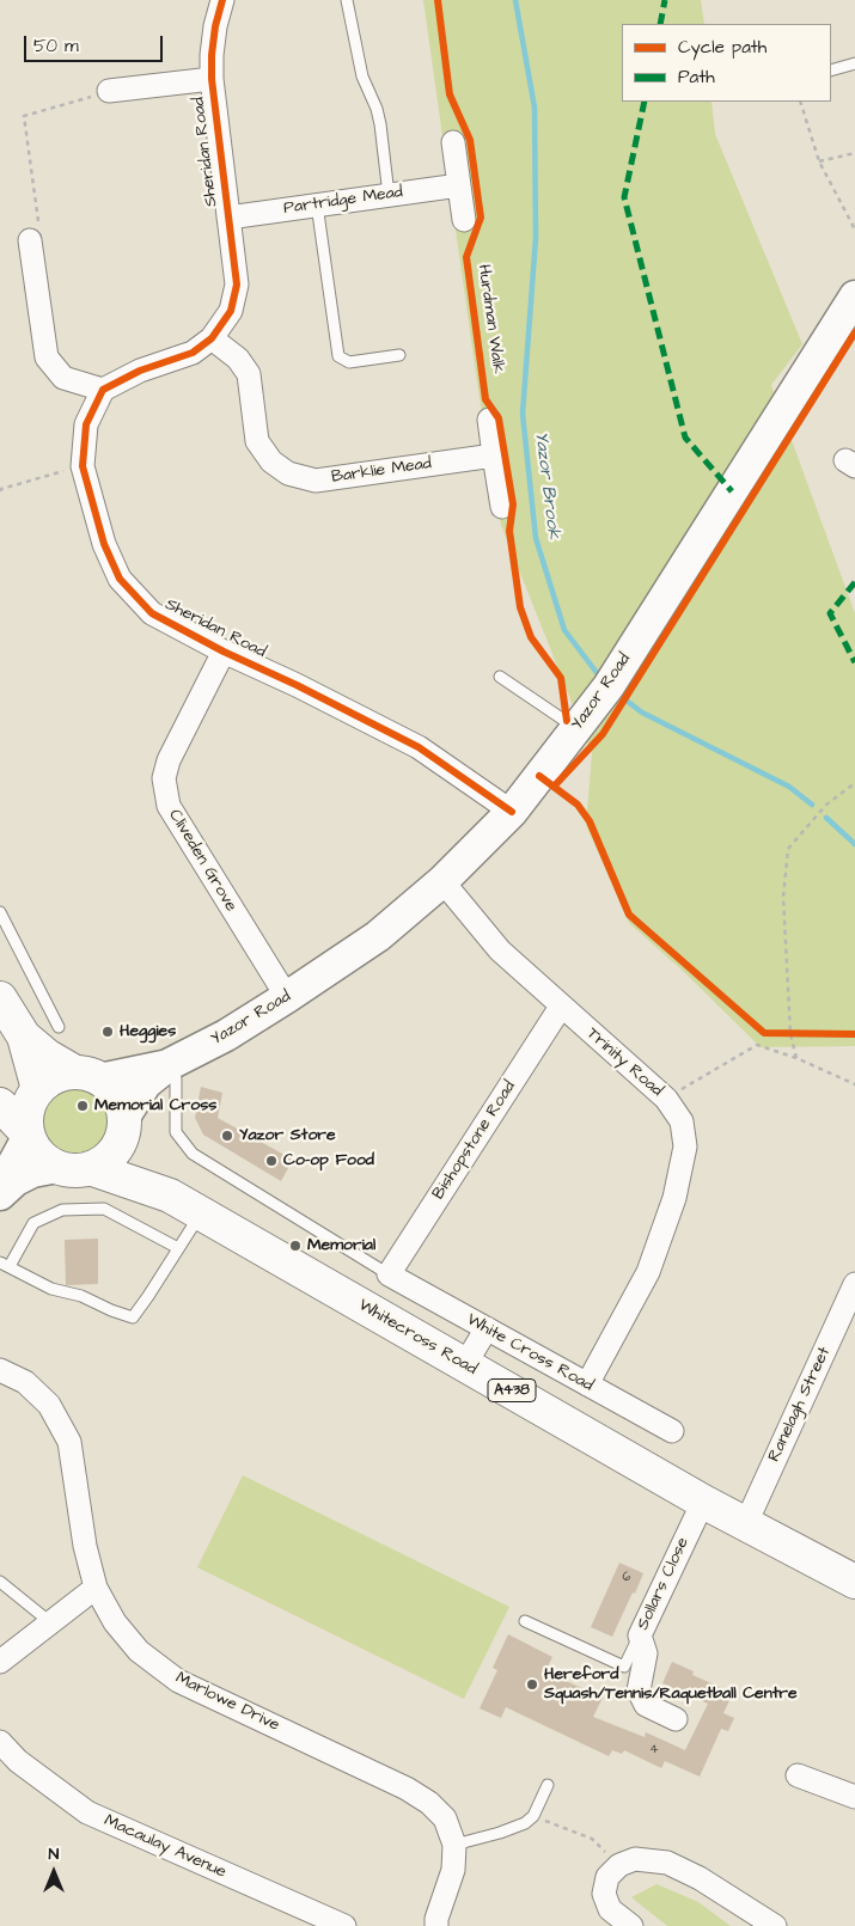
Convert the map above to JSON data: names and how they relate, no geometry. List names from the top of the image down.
{
  "streets": {
    "main road": ["Whitecross Road", "A438"],
    "street": [
      "Sheridan Road",
      "Partridge Mead",
      "Barklie Mead",
      "Yazor Road",
      "Cliveden Grove",
      "Trinity Road",
      "Bishopstone Road",
      "White Cross Road",
      "Ranelagh Street",
      "Sollars Close",
      "Marlowe Drive",
      "Macaulay Avenue"
    ],
    "cycle path": ["Hurdman Walk"]
  },
  "crossings": [
    ["Sheridan Road", "Partridge Mead"],
    ["Sheridan Road", "Barklie Mead"],
    ["Sheridan Road", "Yazor Road"],
    ["Sheridan Road", "Cliveden Grove"],
    ["Yazor Road", "Cliveden Grove"],
    ["Yazor Road", "Trinity Road"],
    ["Yazor Road", "Whitecross Road"],
    ["Yazor Road", "A438"],
    ["Trinity Road", "Bishopstone Road"],
    ["Trinity Road", "White Cross Road"],
    ["Bishopstone Road", "White Cross Road"],
    ["Whitecross Road", "A438"],
    ["Whitecross Road", "Ranelagh Street"],
    ["Whitecross Road", "Sollars Close"]
  ],
  "water": ["Yazor Brook"],
  "places": [
    "Heggies",
    "Memorial Cross",
    "Yazor Store",
    "Co-op Food",
    "Memorial",
    "Hereford Squash/Tennis/Raquetball Centre"
  ],
  "house_numbers": ["6", "4"],
  "legend": ["Cycle path", "Path"],
  "scale_bar": "50 m",
  "north": "top"
}
